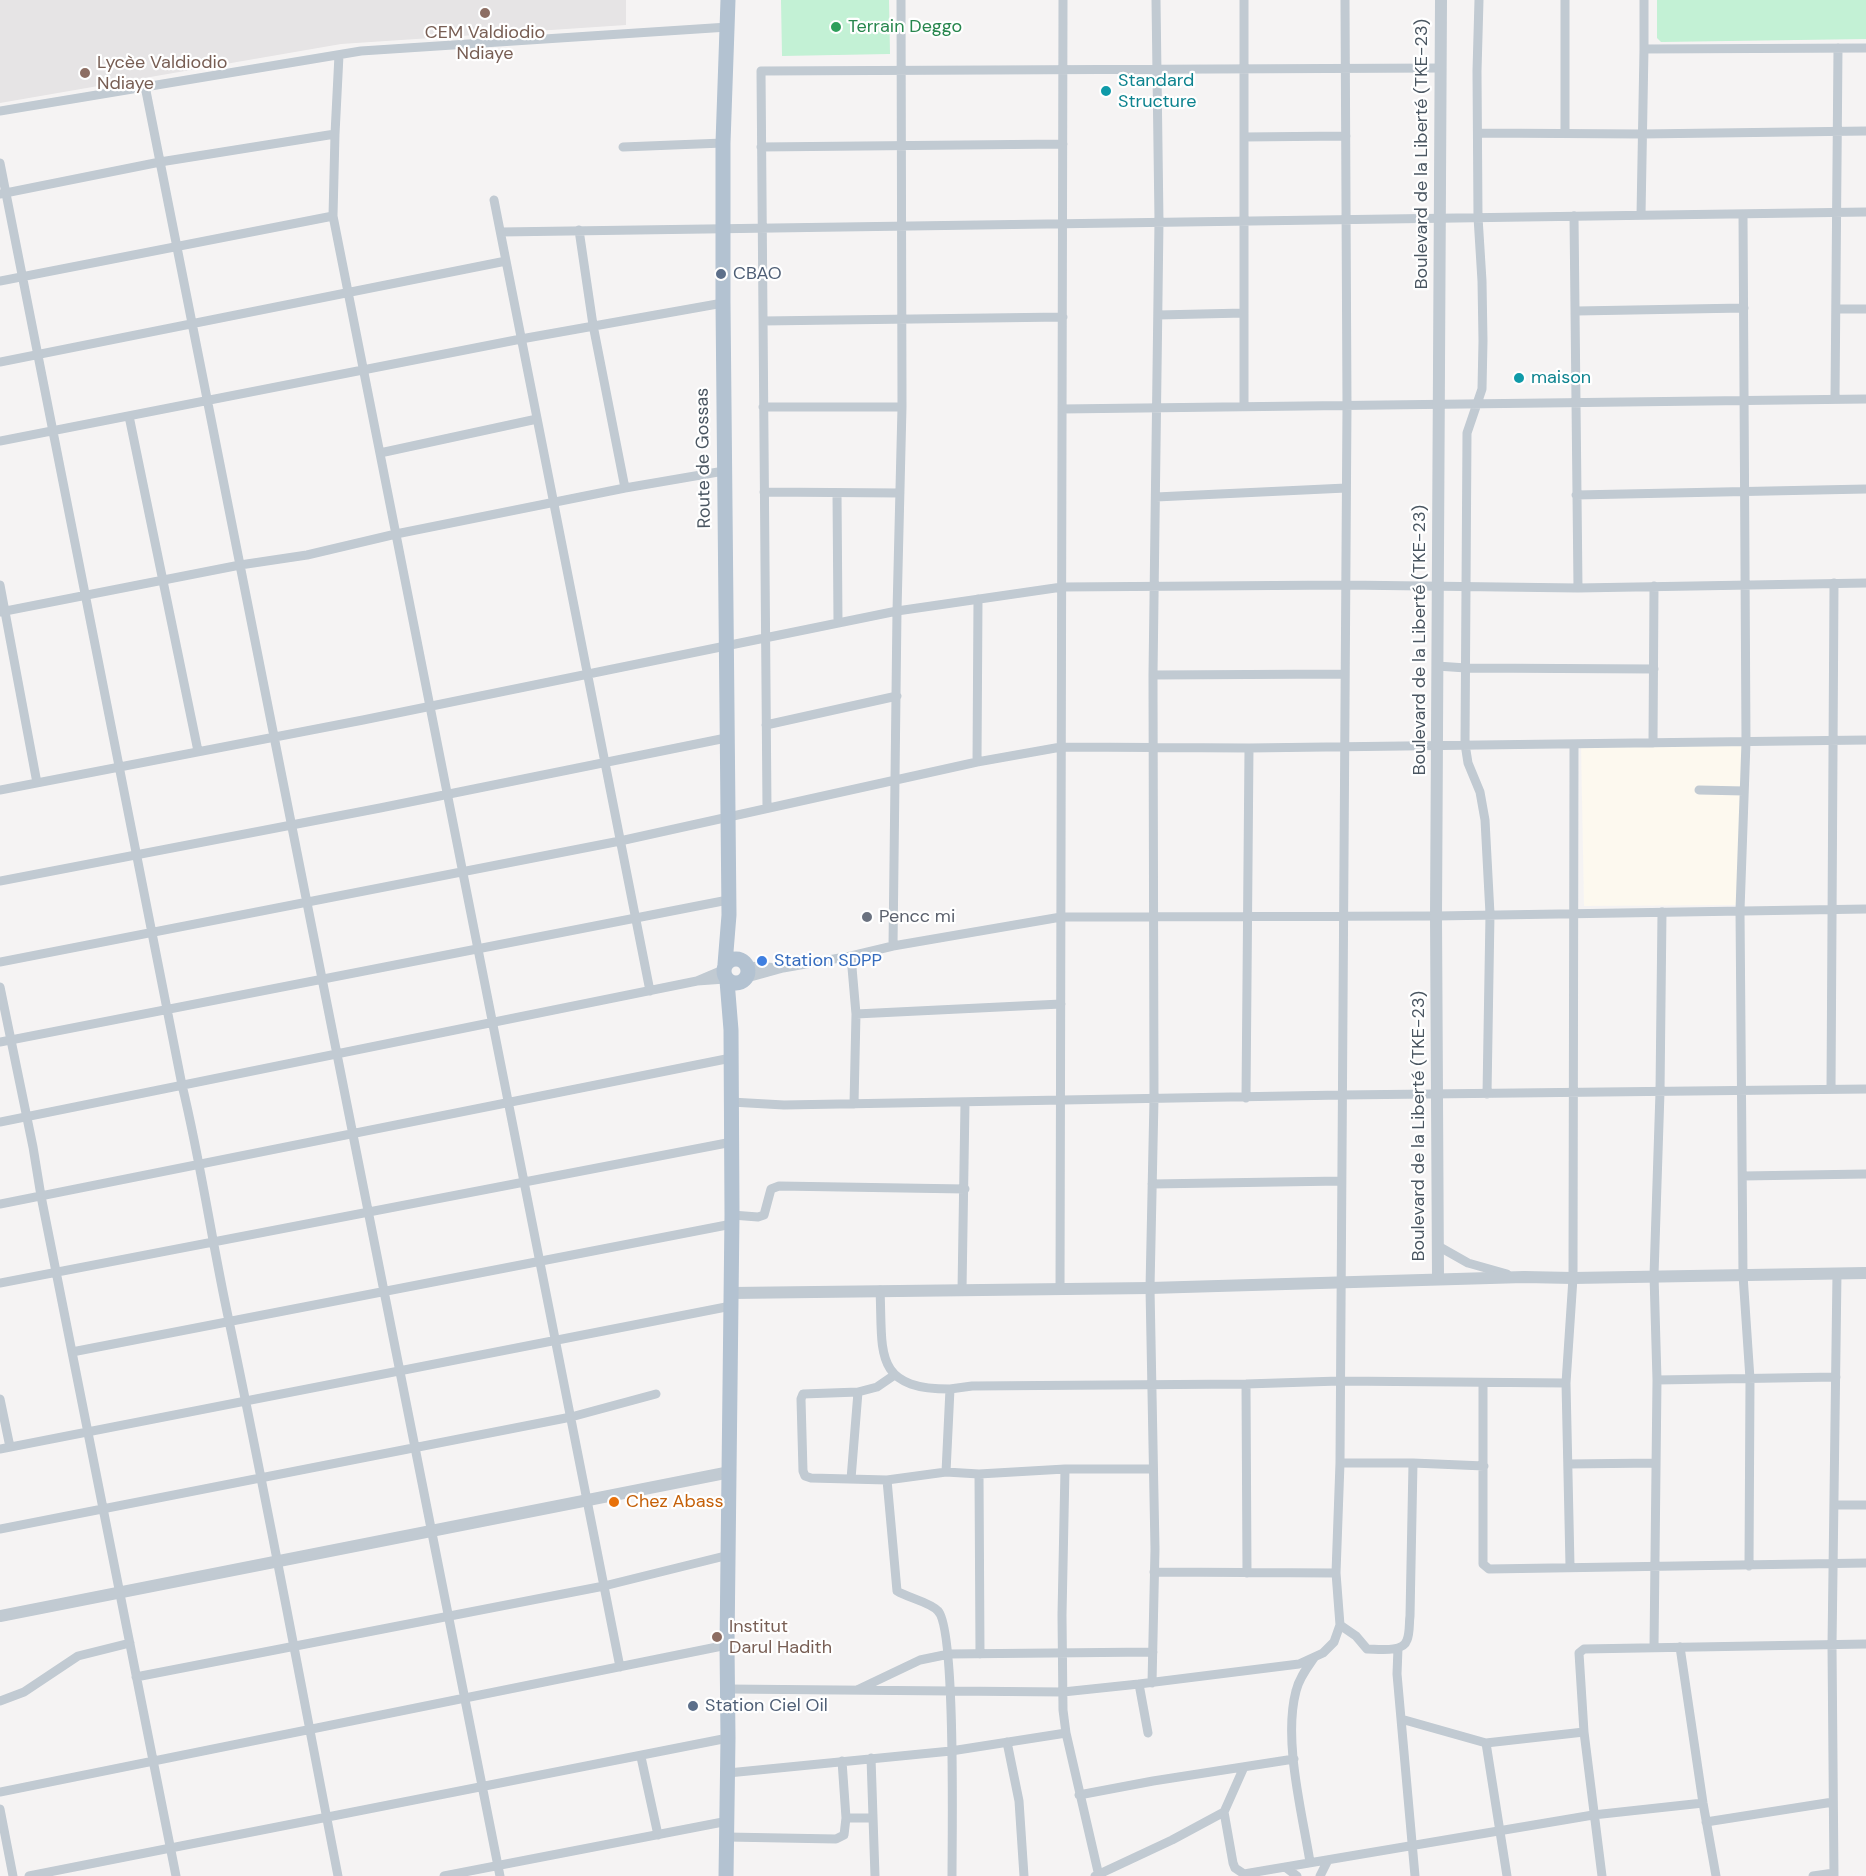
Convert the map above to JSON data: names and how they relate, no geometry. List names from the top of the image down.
{
  "streets": {
    "main road": ["Route de Gossas"],
    "street": ["Boulevard de la Liberté (TKE-23)"]
  },
  "places": [
    "CEM Valdiodio Ndiaye",
    "Terrain Deggo",
    "Lycèe Valdiodio Ndiaye",
    "Standard Structure",
    "CBAO",
    "maison",
    "Pencc mi",
    "Station SDPP",
    "Chez Abass",
    "Institut Darul Hadith",
    "Station Ciel Oil"
  ]
}
